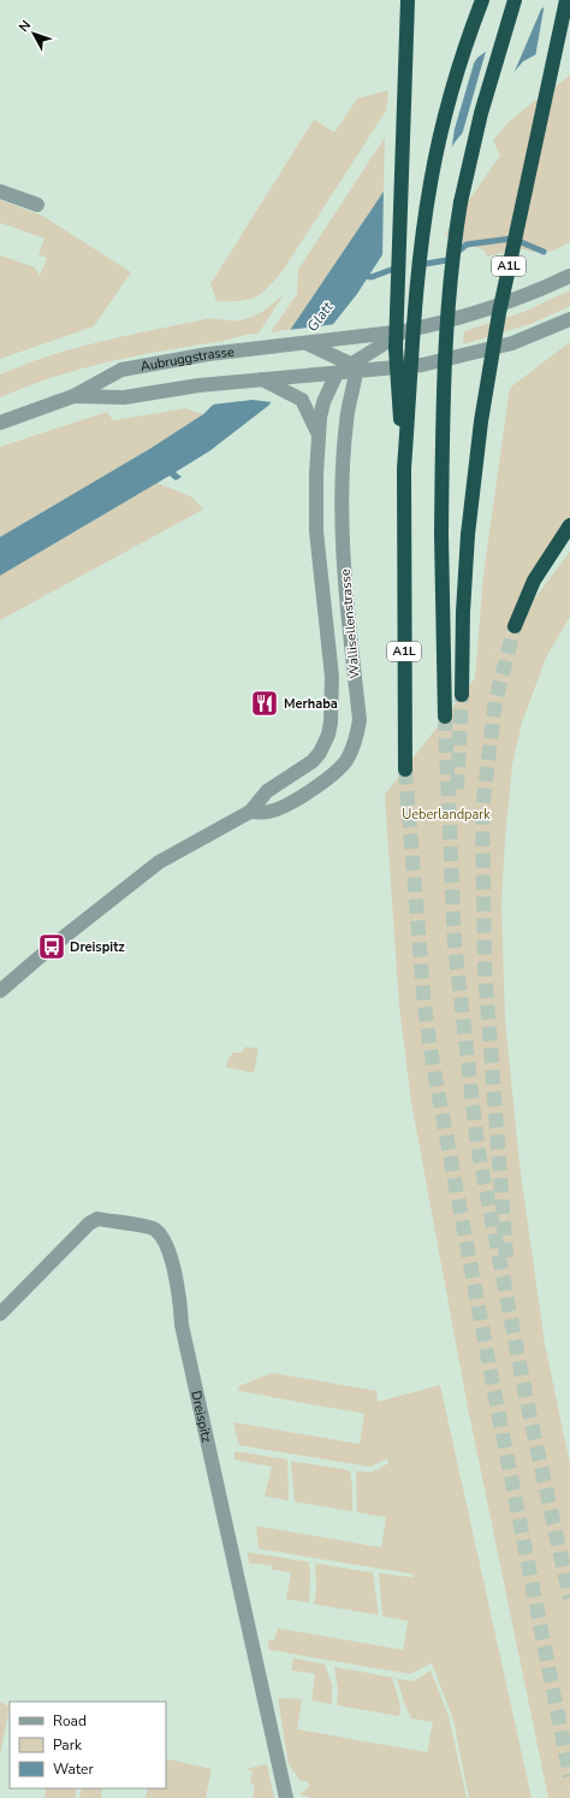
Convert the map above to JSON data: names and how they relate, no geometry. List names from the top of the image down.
{
  "streets": {
    "highway": ["A1L"],
    "street": ["Aubruggstrasse", "Wallisellenstrasse", "Dreispitz"]
  },
  "crossings": [
    ["Aubruggstrasse", "Wallisellenstrasse"]
  ],
  "water": ["Glatt"],
  "parks": ["Ueberlandpark"],
  "places": {
    "restaurant": ["Merhaba"],
    "bus stop": ["Dreispitz"]
  },
  "legend": ["Road", "Park", "Water"],
  "north": "top left"
}
